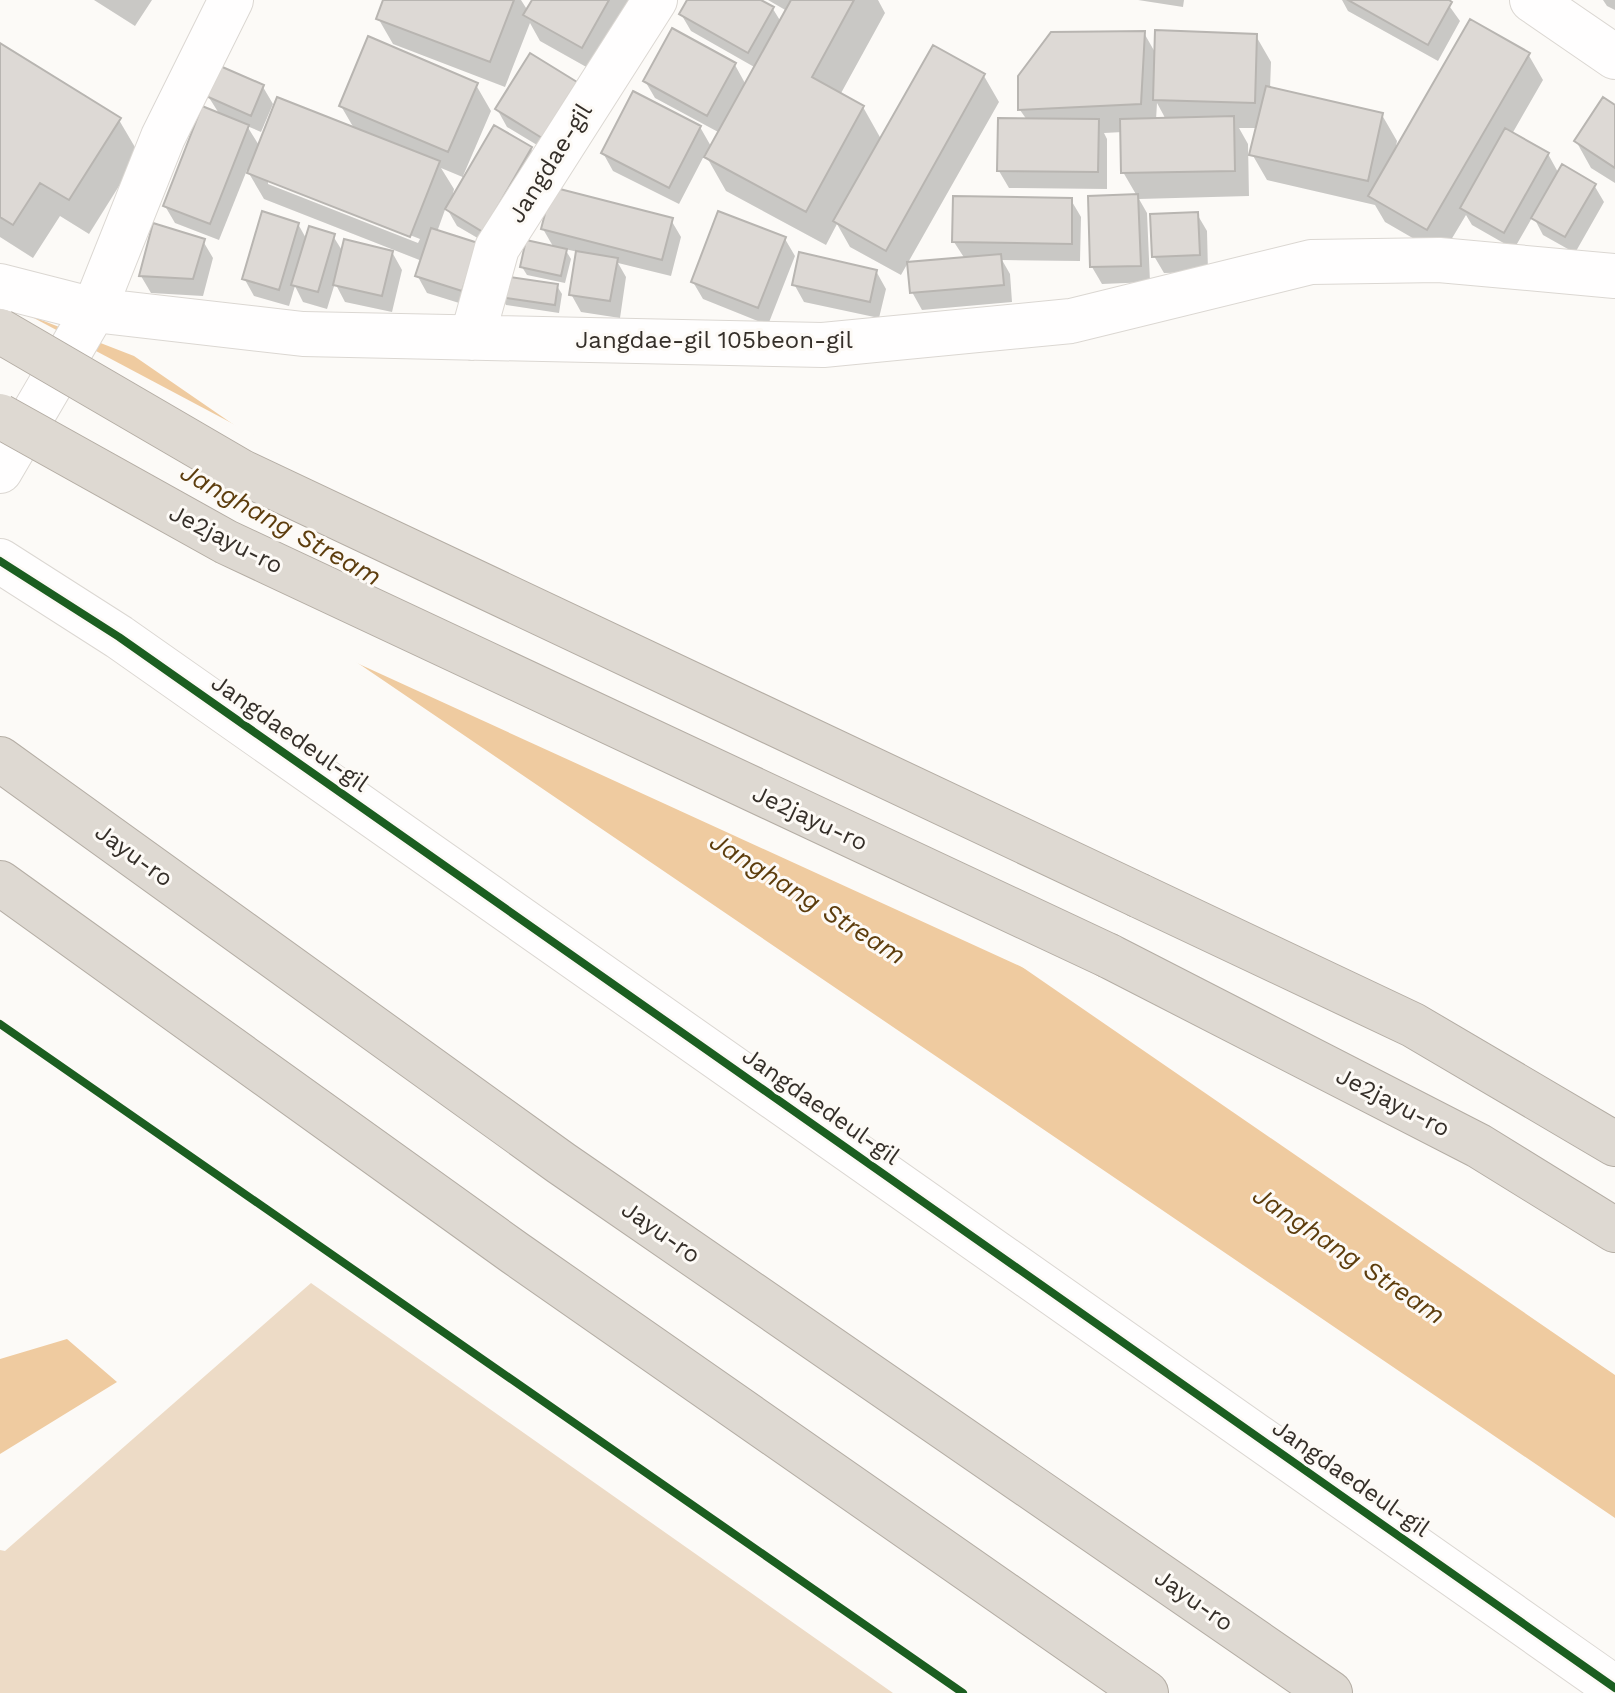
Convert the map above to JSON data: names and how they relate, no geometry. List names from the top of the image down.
{
  "streets": {
    "highway": ["Je2jayu-ro", "Jayu-ro"],
    "street": ["Jangdae-gil", "Jangdae-gil 105beon-gil", "Jangdaedeul-gil"]
  },
  "crossings": [
    ["Jangdae-gil", "Jangdae-gil 105beon-gil"]
  ],
  "water": ["Janghang Stream"]
}
